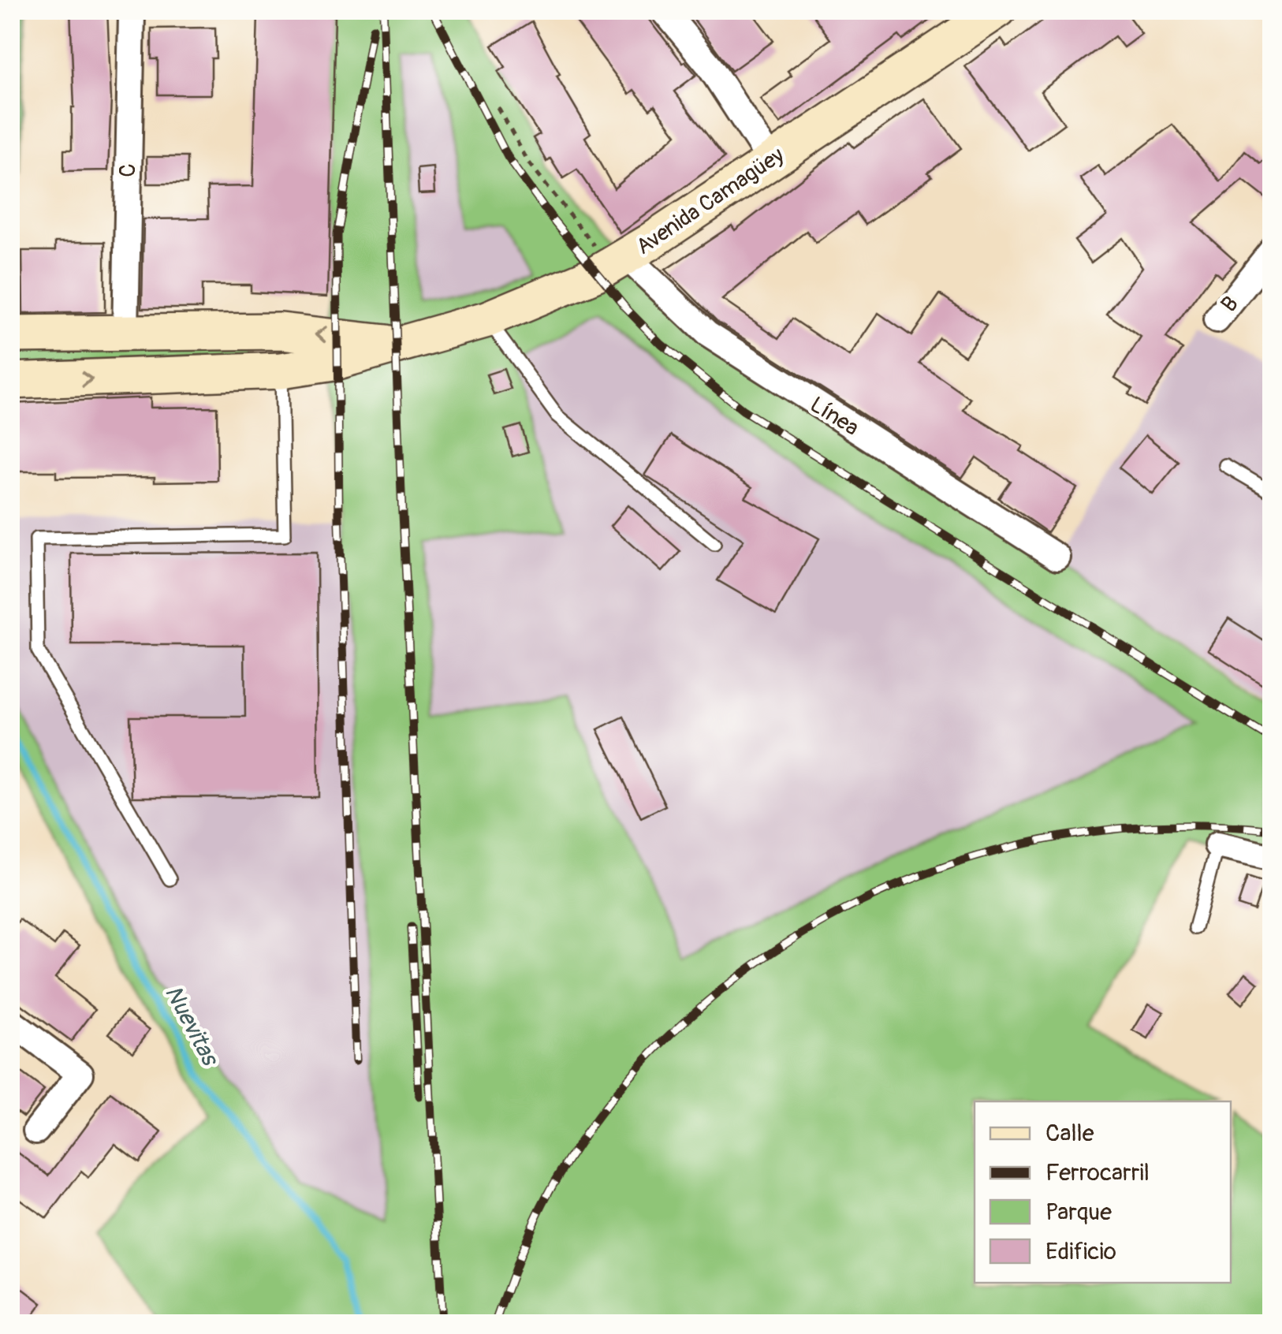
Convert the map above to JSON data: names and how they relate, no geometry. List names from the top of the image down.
{
  "streets": {
    "main road": ["Avenida Camagüey"],
    "street": ["C", "B", "Línea"]
  },
  "crossings": [
    ["C", "Avenida Camagüey"],
    ["Avenida Camagüey", "Línea"]
  ],
  "water": ["Nuevitas"],
  "legend": [
    "Calle",
    "Ferrocarril",
    "Parque",
    "Edificio"
  ]
}
